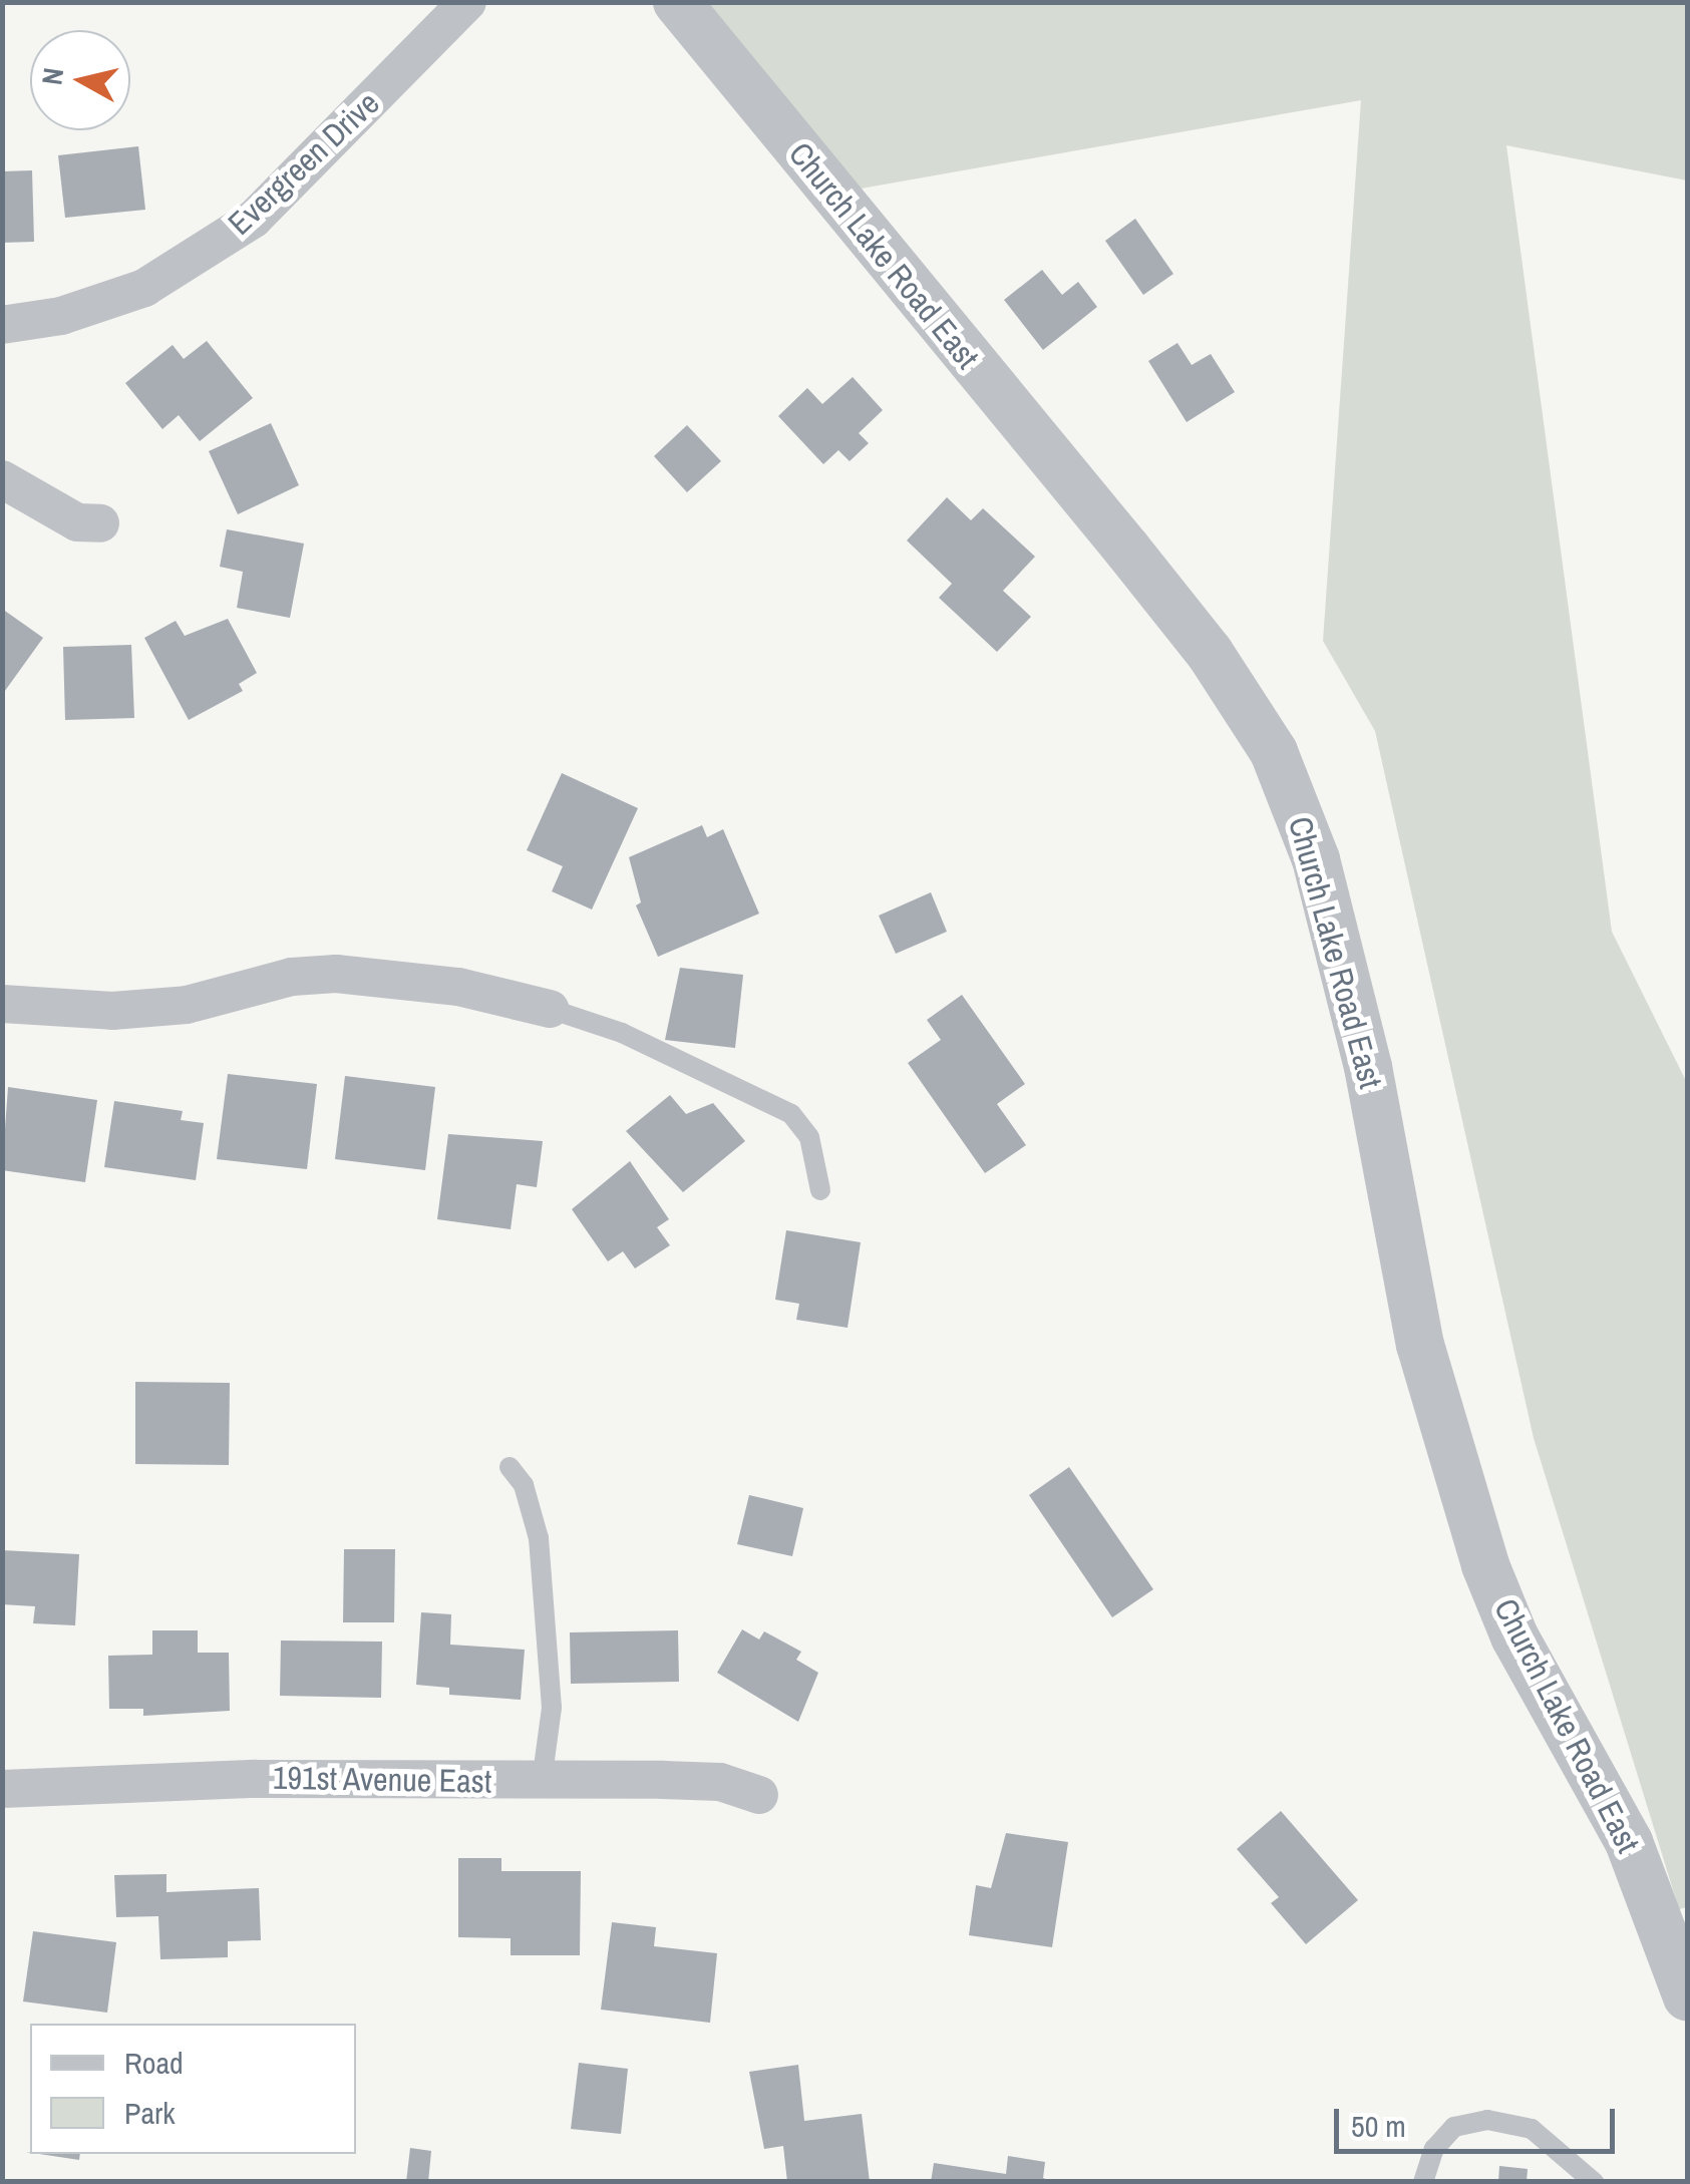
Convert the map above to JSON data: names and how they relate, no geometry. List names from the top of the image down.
{
  "streets": {
    "street": ["Evergreen Drive", "Church Lake Road East", "191st Avenue East"]
  },
  "legend": ["Road", "Park"],
  "scale_bar": "50 m",
  "north": "left"
}
